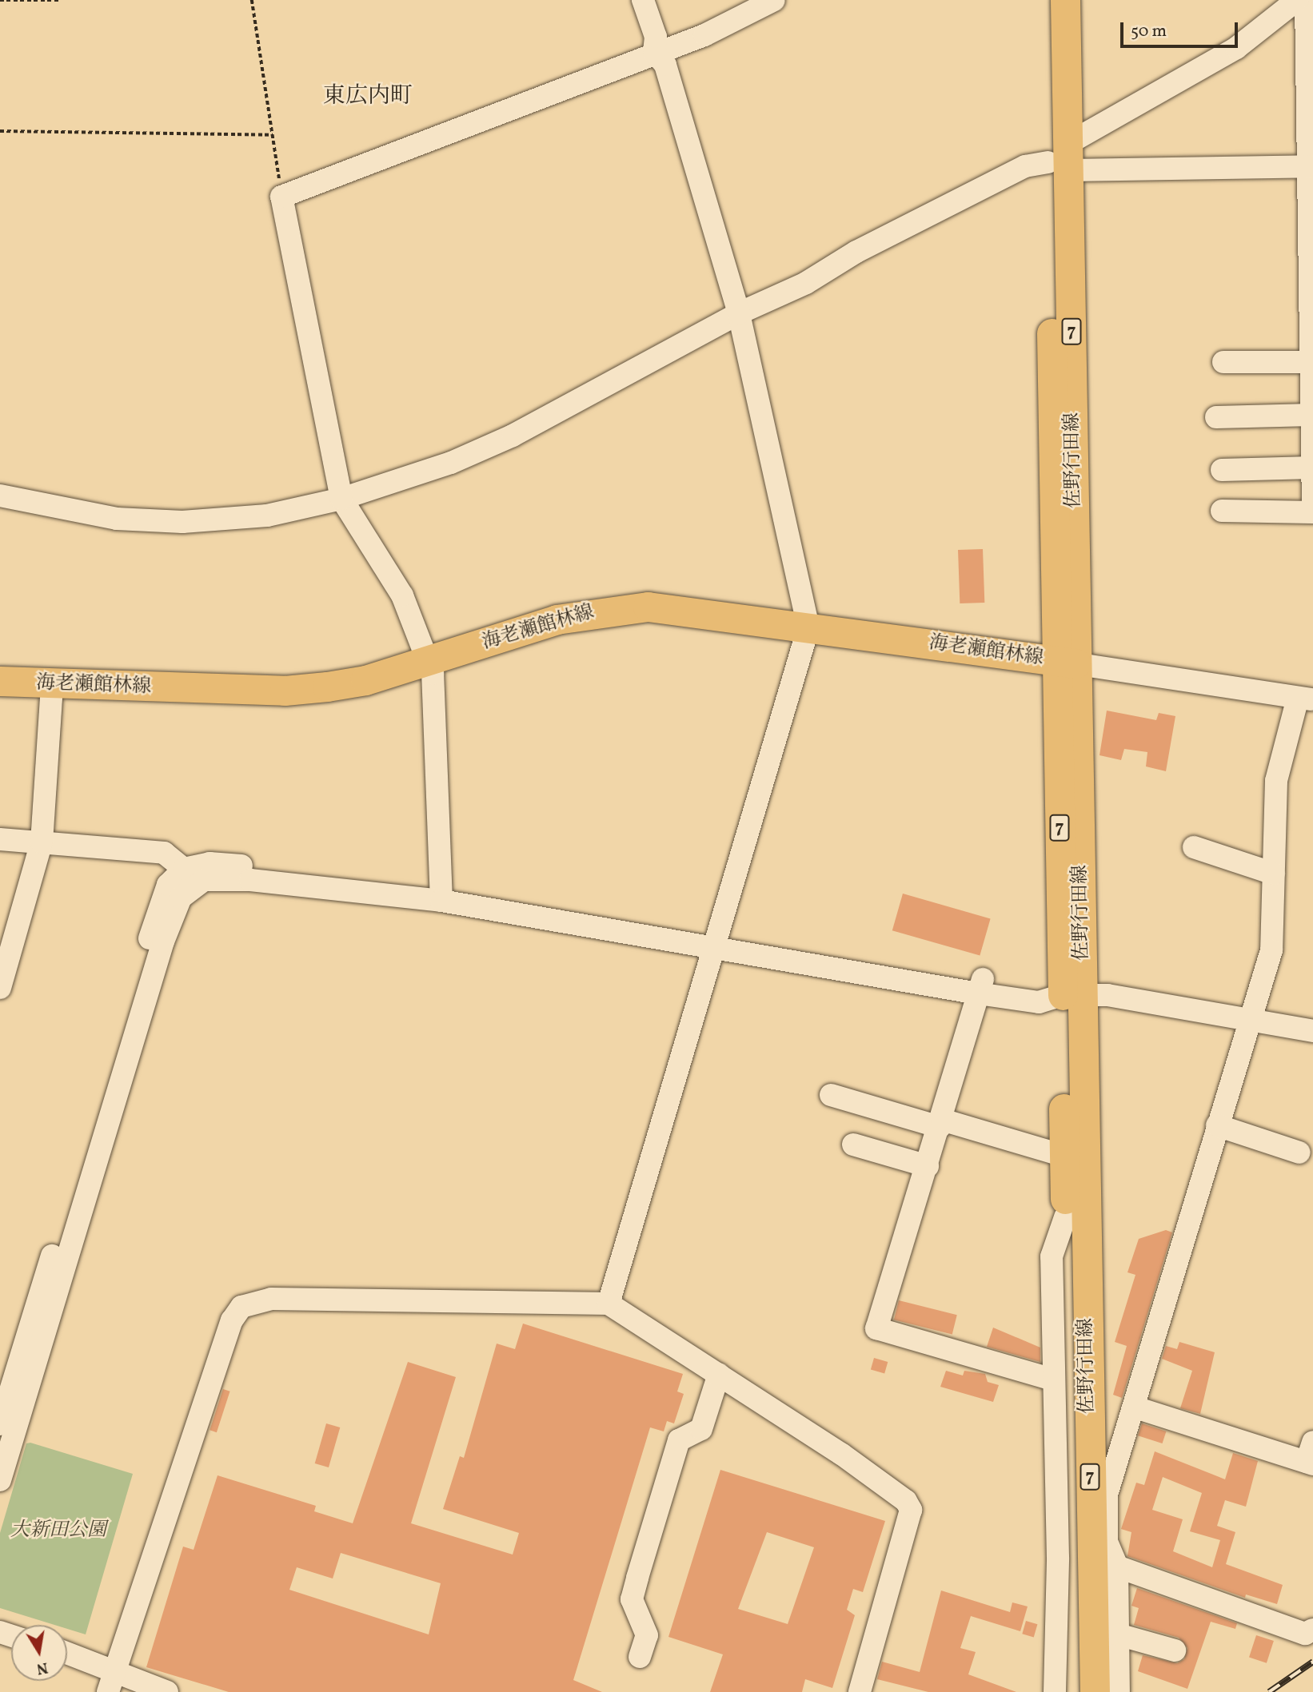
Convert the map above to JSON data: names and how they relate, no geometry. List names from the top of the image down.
{
  "streets": {
    "main road": ["7", "佐野行田線", "海老瀬館林線"]
  },
  "crossings": [
    ["佐野行田線", "海老瀬館林線"]
  ],
  "districts": ["東広内町"],
  "parks": ["大新田公園"],
  "scale_bar": "50 m",
  "north": "bottom"
}
